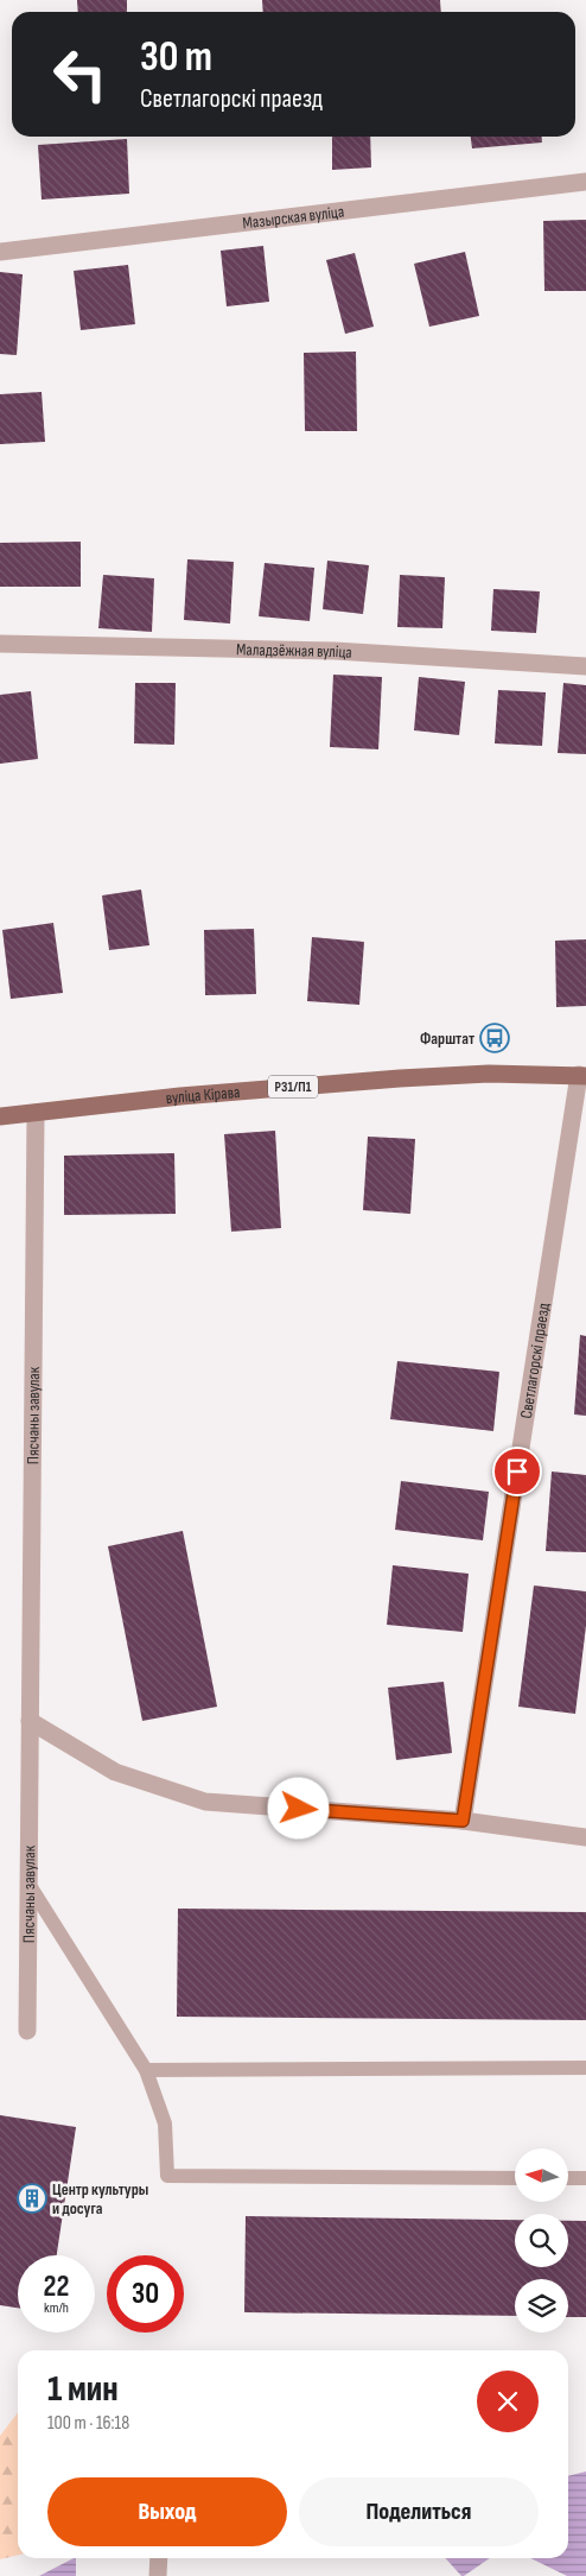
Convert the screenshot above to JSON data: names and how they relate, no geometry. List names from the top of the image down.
{
  "streets": {
    "main road": ["Р31/П1", "вуліца Кірава"],
    "street": [
      "Мазырская вуліца",
      "Маладзёжная вуліца",
      "Светлагорскі праезд",
      "Пясчаны завулак"
    ]
  },
  "crossings": [
    ["вуліца Кірава", "Светлагорскі праезд"],
    ["вуліца Кірава", "Пясчаны завулак"]
  ],
  "places": {
    "bus stop": ["Фарштат"],
    "building": ["Центр культуры и досуга"]
  },
  "north": "left",
  "page": {
    "turn": ["30 m", "Светлагорскі праезд"],
    "speed": "22 km/h",
    "limit": "30",
    "heading": ["1 мин", "100 m · 16:18"],
    "buttons": ["Выход", "Поделиться"]
  }
}
